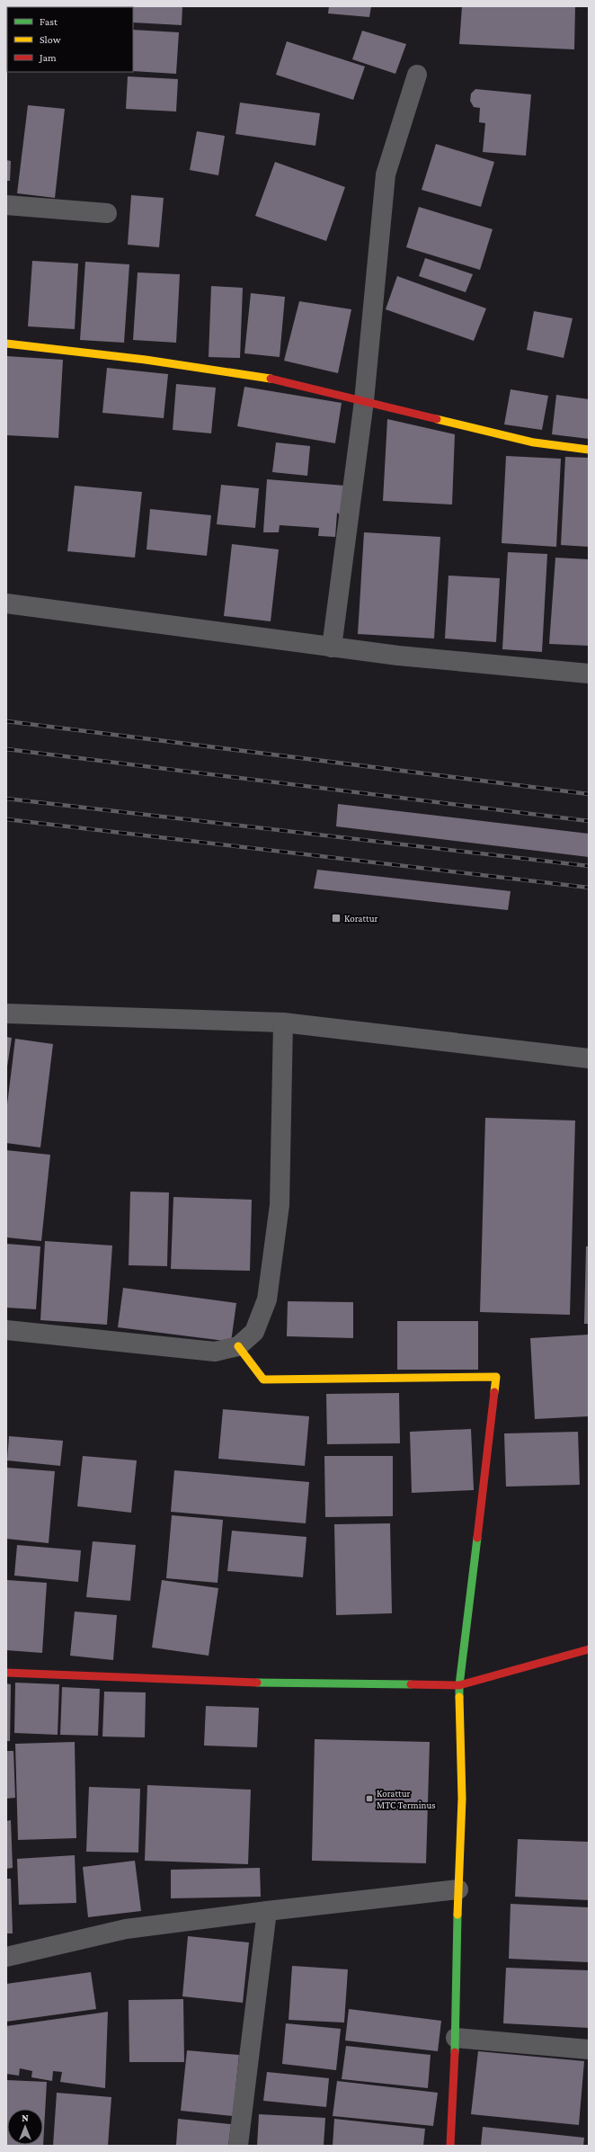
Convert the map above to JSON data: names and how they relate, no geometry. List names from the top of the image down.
{
  "places": {
    "transit": ["Korattur", "Korattur MTC Terminus"]
  },
  "legend": ["Fast", "Slow", "Jam"],
  "north": "top"
}
